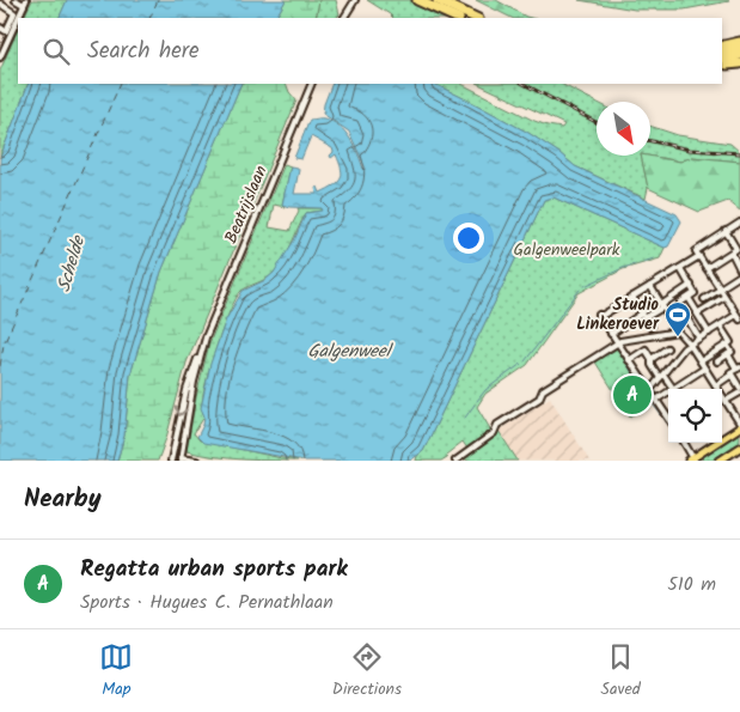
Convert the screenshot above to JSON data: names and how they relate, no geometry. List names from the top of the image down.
{
  "streets": {
    "street": ["Beatrijslaan"]
  },
  "water": ["Schelde", "Galgenweel"],
  "parks": ["Galgenweelpark"],
  "places": {
    "sports": ["Studio Linkeroever"]
  },
  "north": "bottom right",
  "page": {
    "search": "Search here",
    "pins": "A",
    "heading": "Nearby",
    "list": [
      {
        "mark": "A",
        "name": "Regatta urban sports park",
        "note": "Sports · Hugues C. Pernathlaan",
        "value": "510 m"
      }
    ],
    "nav": ["Map", "Directions", "Saved"]
  }
}
